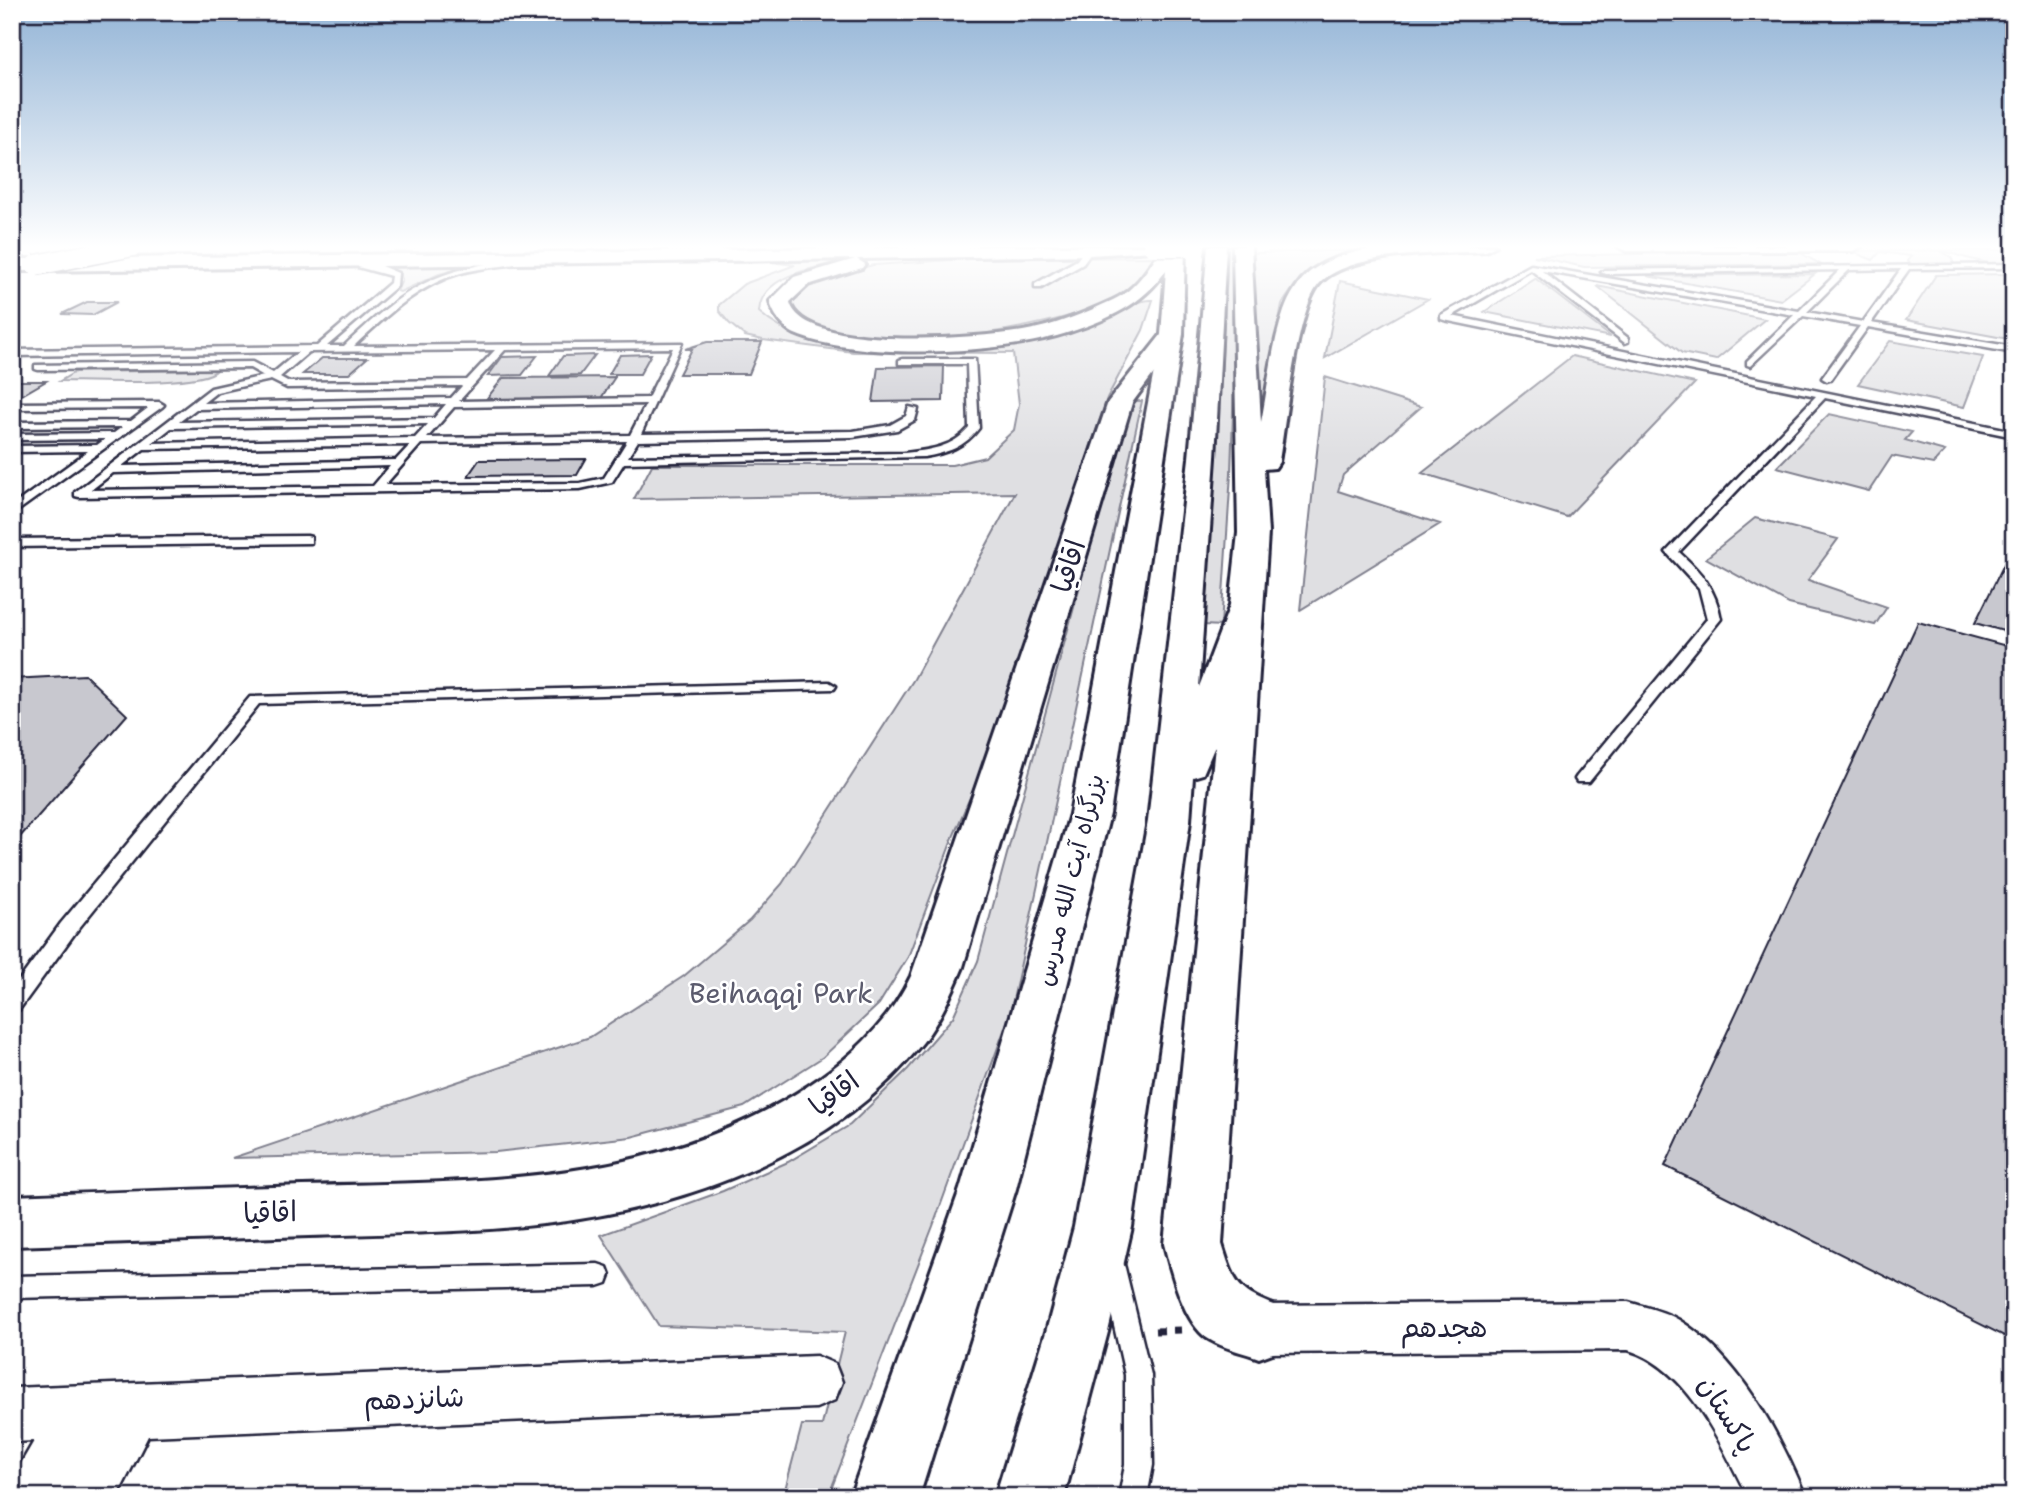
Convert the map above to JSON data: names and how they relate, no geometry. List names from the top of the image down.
{
  "streets": {
    "main road": ["اقاقیا", "بزرگراه آیت الله مدرس"],
    "street": ["هجدهم", "شانزدهم", "پاکستان"]
  },
  "crossings": [
    ["اقاقیا", "بزرگراه آیت الله مدرس"],
    ["هجدهم", "پاکستان"]
  ],
  "parks": ["Beihaqqi Park"]
}
